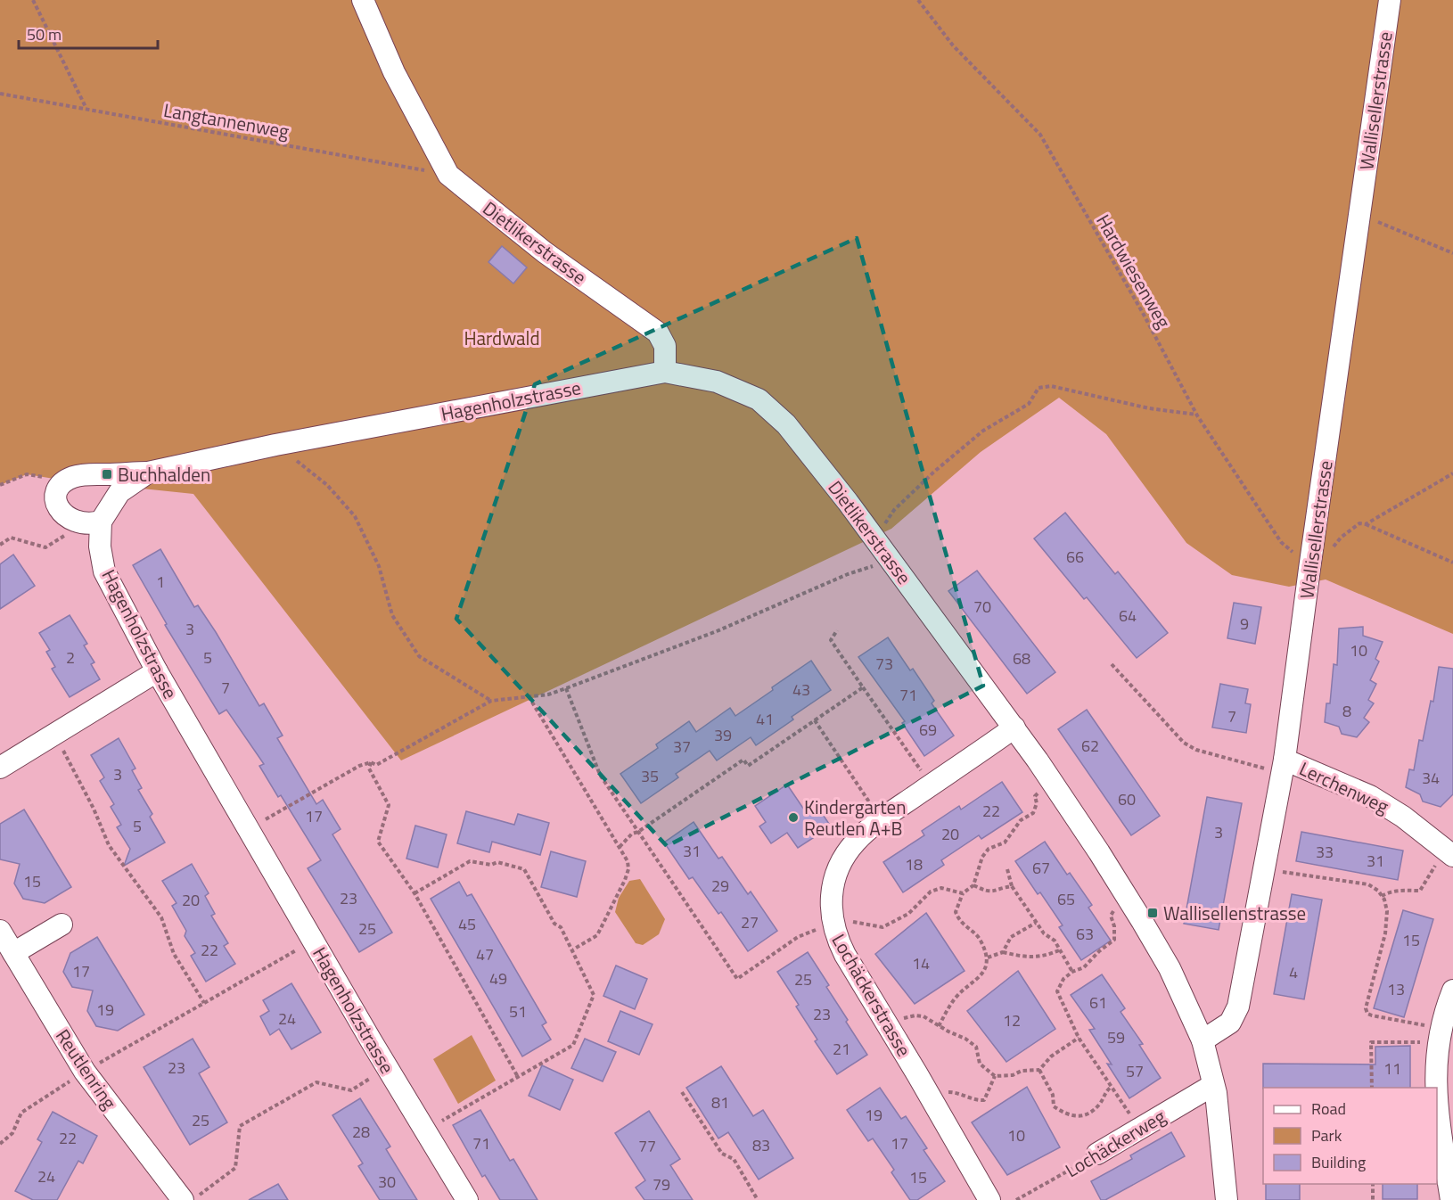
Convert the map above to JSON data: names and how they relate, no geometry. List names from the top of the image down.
{
  "streets": {
    "street": [
      "Wallisellerstrasse",
      "Dietlikerstrasse",
      "Hagenholzstrasse",
      "Lerchenweg",
      "Lochäckerstrasse",
      "Reutlenring",
      "Lochäckerweg"
    ],
    "path": ["Langtannenweg", "Hardwiesenweg"]
  },
  "crossings": [
    ["Wallisellerstrasse", "Dietlikerstrasse"],
    ["Wallisellerstrasse", "Hardwiesenweg"],
    ["Wallisellerstrasse", "Lerchenweg"],
    ["Langtannenweg", "Dietlikerstrasse"],
    ["Dietlikerstrasse", "Hagenholzstrasse"],
    ["Dietlikerstrasse", "Lochäckerstrasse"],
    ["Dietlikerstrasse", "Lochäckerweg"]
  ],
  "parks": ["Hardwald"],
  "places": {
    "transit": ["Buchhalden", "Wallisellenstrasse"],
    "other": ["Kindergarten Reutlen A+B"]
  },
  "house_numbers": [
    "66",
    "1",
    "70",
    "64",
    "9",
    "3",
    "10",
    "2",
    "5",
    "68",
    "73",
    "7",
    "43",
    "71",
    "8",
    "7",
    "41",
    "69",
    "39",
    "62",
    "37",
    "3",
    "35",
    "34",
    "60",
    "22",
    "17",
    "5",
    "3",
    "20",
    "31",
    "33",
    "31",
    "18",
    "67",
    "15",
    "29",
    "23",
    "65",
    "20",
    "27",
    "45",
    "25",
    "63",
    "15",
    "22",
    "47",
    "14",
    "17",
    "4",
    "49",
    "25",
    "13",
    "61",
    "19",
    "51",
    "23",
    "24",
    "12",
    "59",
    "21",
    "23",
    "11",
    "57",
    "81",
    "19",
    "25",
    "28",
    "10",
    "22",
    "71",
    "17",
    "83",
    "77",
    "24",
    "15",
    "30",
    "79"
  ],
  "legend": ["Road", "Park", "Building"],
  "scale_bar": "50 m"
}
